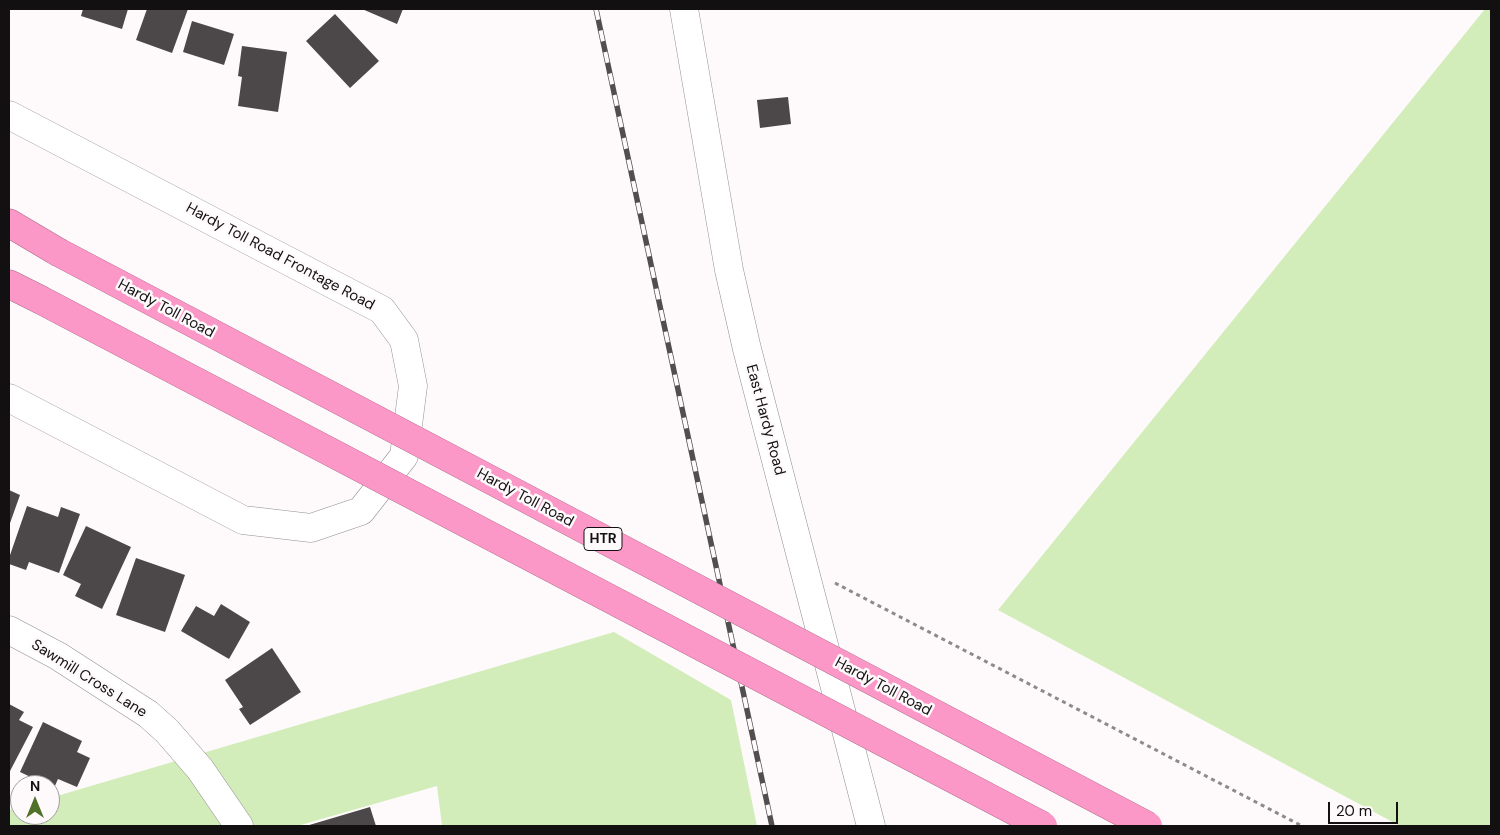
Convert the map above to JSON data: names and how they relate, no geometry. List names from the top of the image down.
{
  "streets": {
    "highway": ["Hardy Toll Road", "HTR"],
    "street": ["Hardy Toll Road Frontage Road", "East Hardy Road", "Sawmill Cross Lane"]
  },
  "scale_bar": "20 m",
  "north": "top"
}
